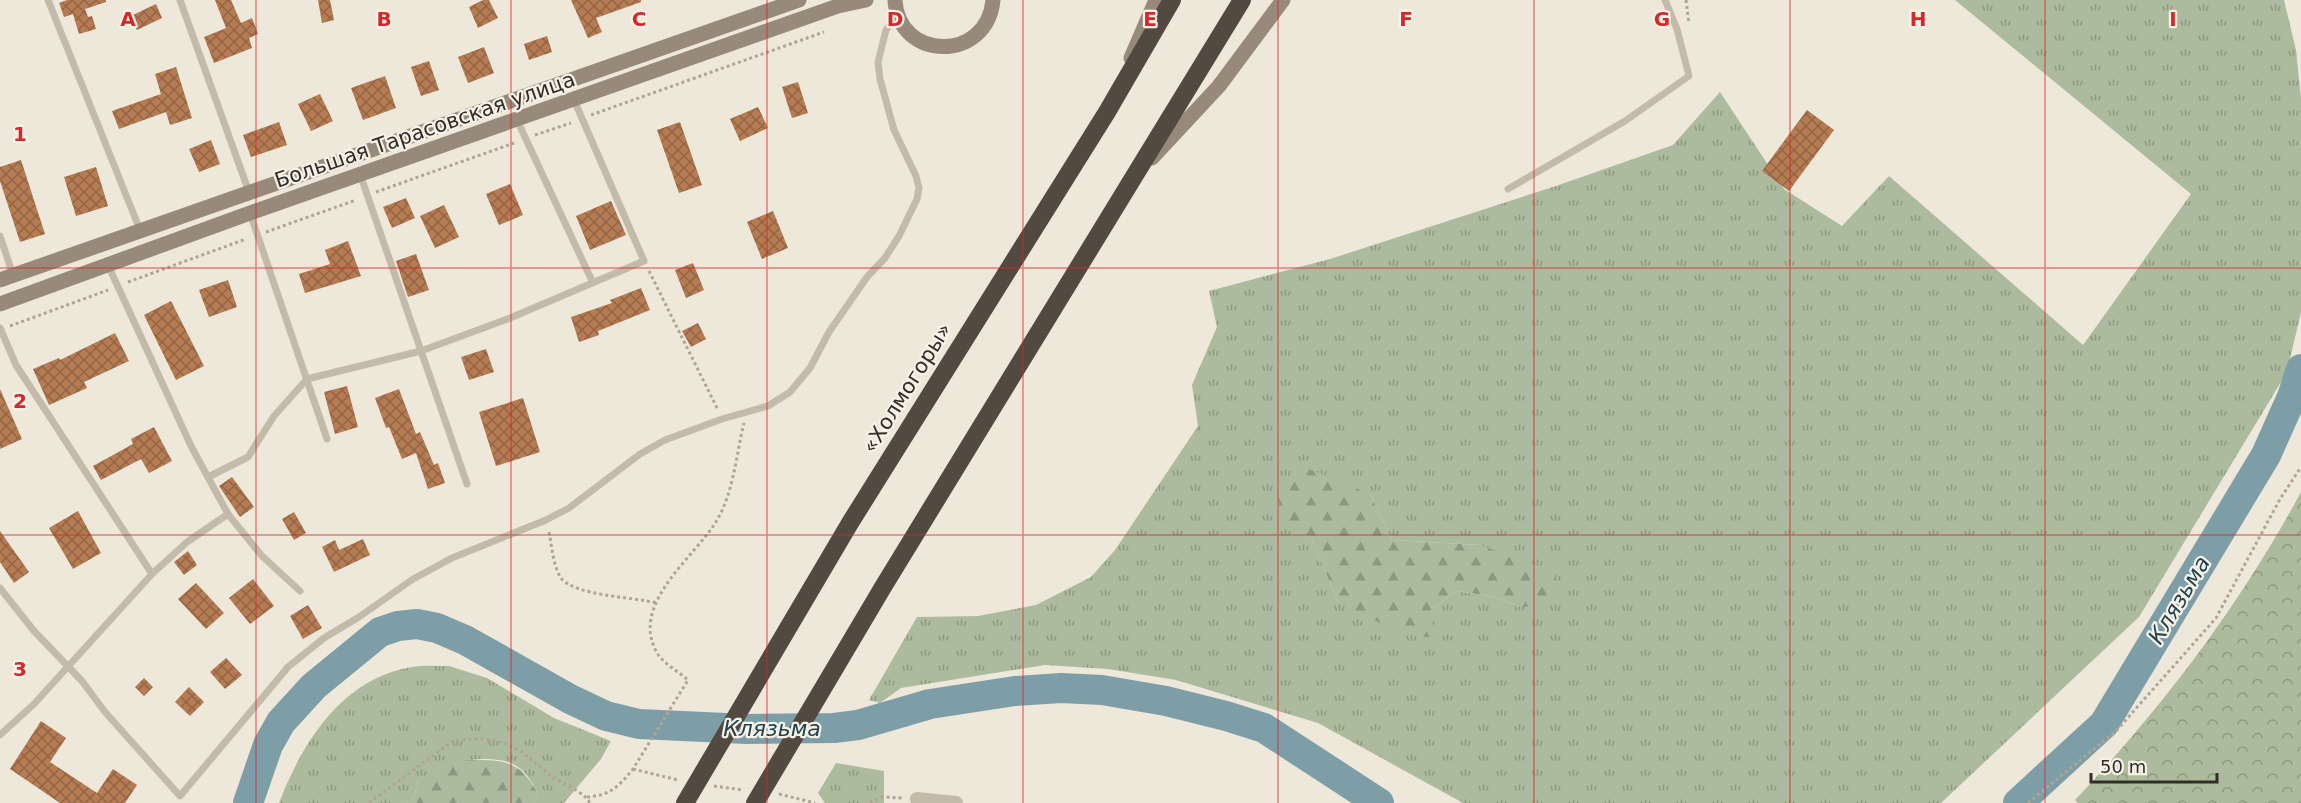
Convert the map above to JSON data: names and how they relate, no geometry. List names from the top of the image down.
{
  "streets": {
    "highway": ["«Холмогоры»"],
    "street": ["Большая Тарасовская улица"]
  },
  "water": ["Клязьма"],
  "scale_bar": "50 m",
  "grid": {
    "columns": [
      "A",
      "B",
      "C",
      "D",
      "E",
      "F",
      "G",
      "H",
      "I"
    ],
    "rows": ["1", "2", "3"]
  }
}
